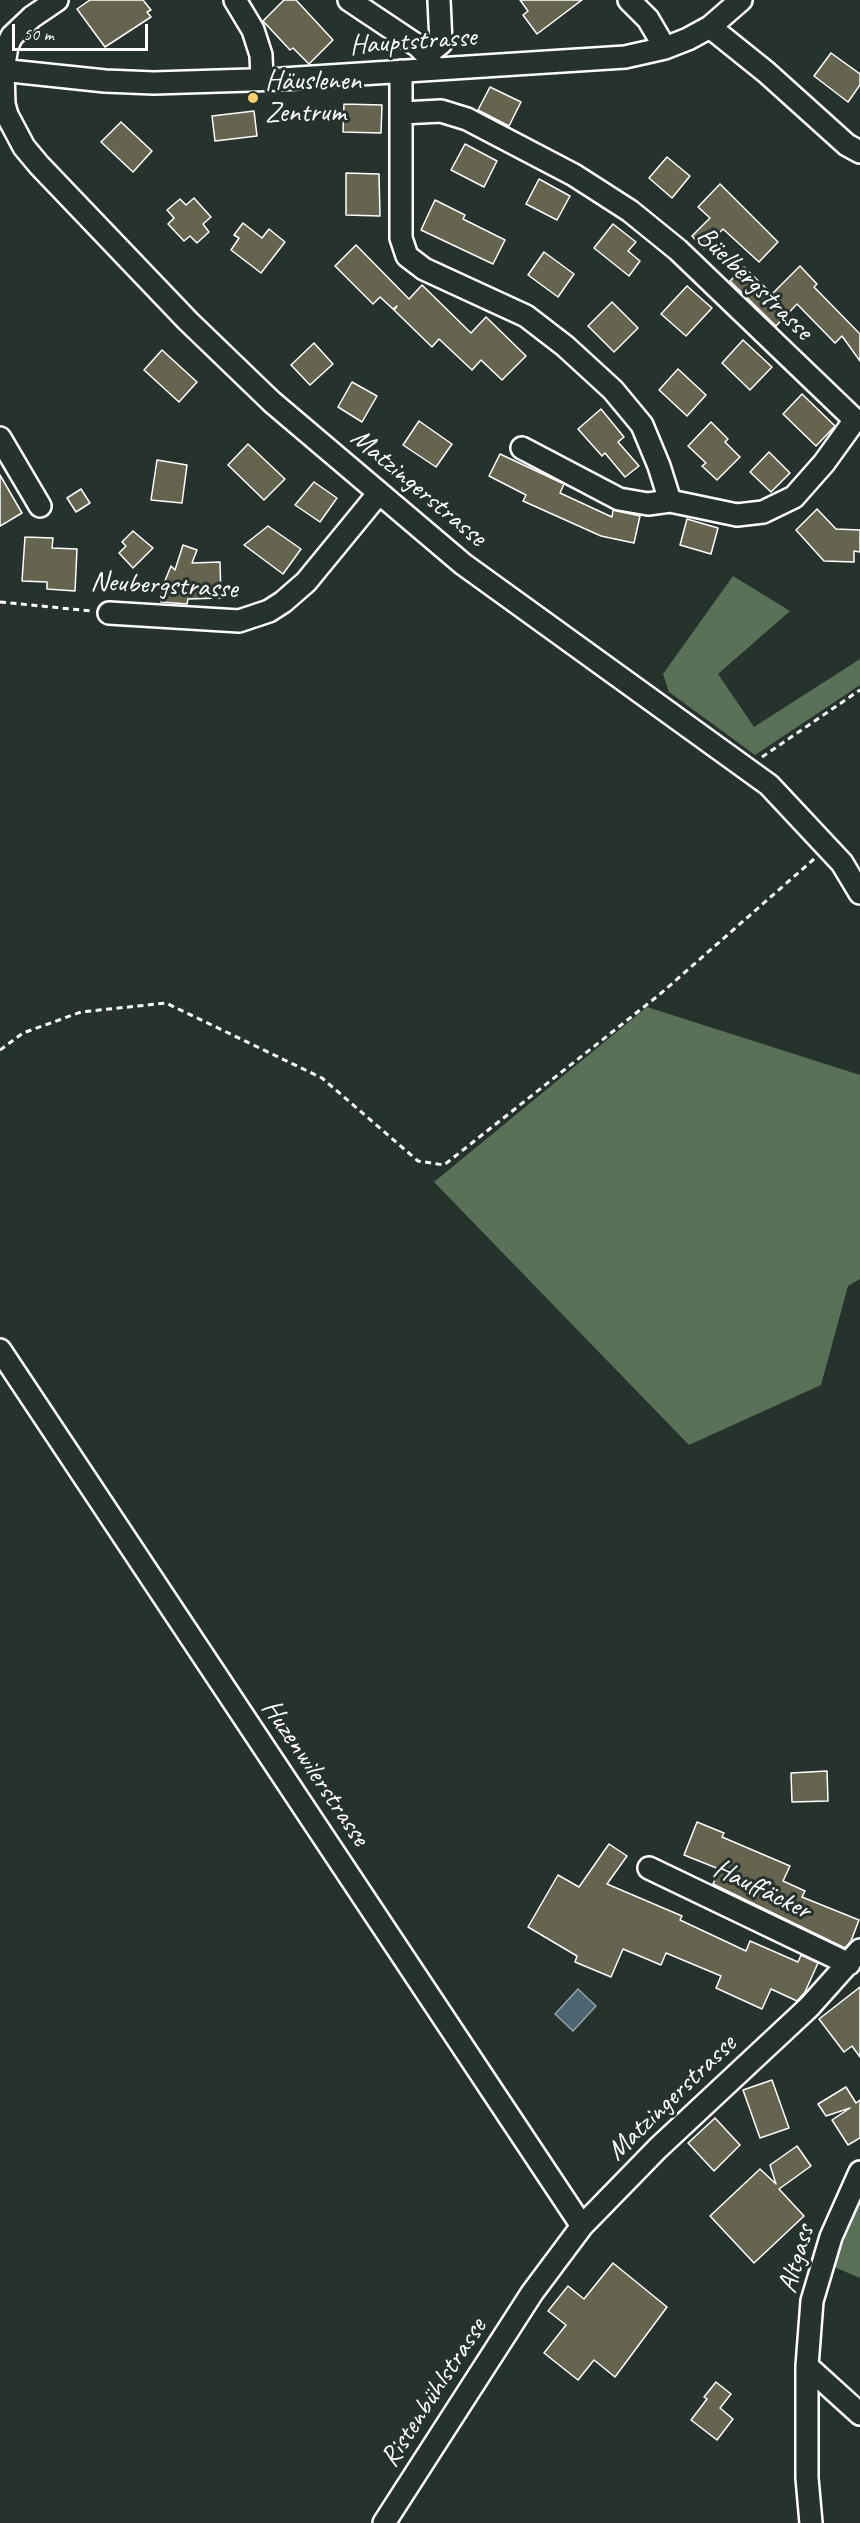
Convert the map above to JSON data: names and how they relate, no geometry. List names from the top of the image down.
{
  "streets": {
    "street": [
      "Hauptstrasse",
      "Büelbergstrasse",
      "Matzingerstrasse",
      "Neubergstrasse",
      "Huzenwilerstrasse",
      "Hauffäcker",
      "Altgass",
      "Ristenbühlstrasse"
    ]
  },
  "crossings": [
    ["Hauptstrasse", "Matzingerstrasse"],
    ["Matzingerstrasse", "Neubergstrasse"],
    ["Matzingerstrasse", "Huzenwilerstrasse"],
    ["Matzingerstrasse", "Hauffäcker"],
    ["Matzingerstrasse", "Ristenbühlstrasse"]
  ],
  "places": ["Häuslenen Zentrum"],
  "scale_bar": "50 m"
}
